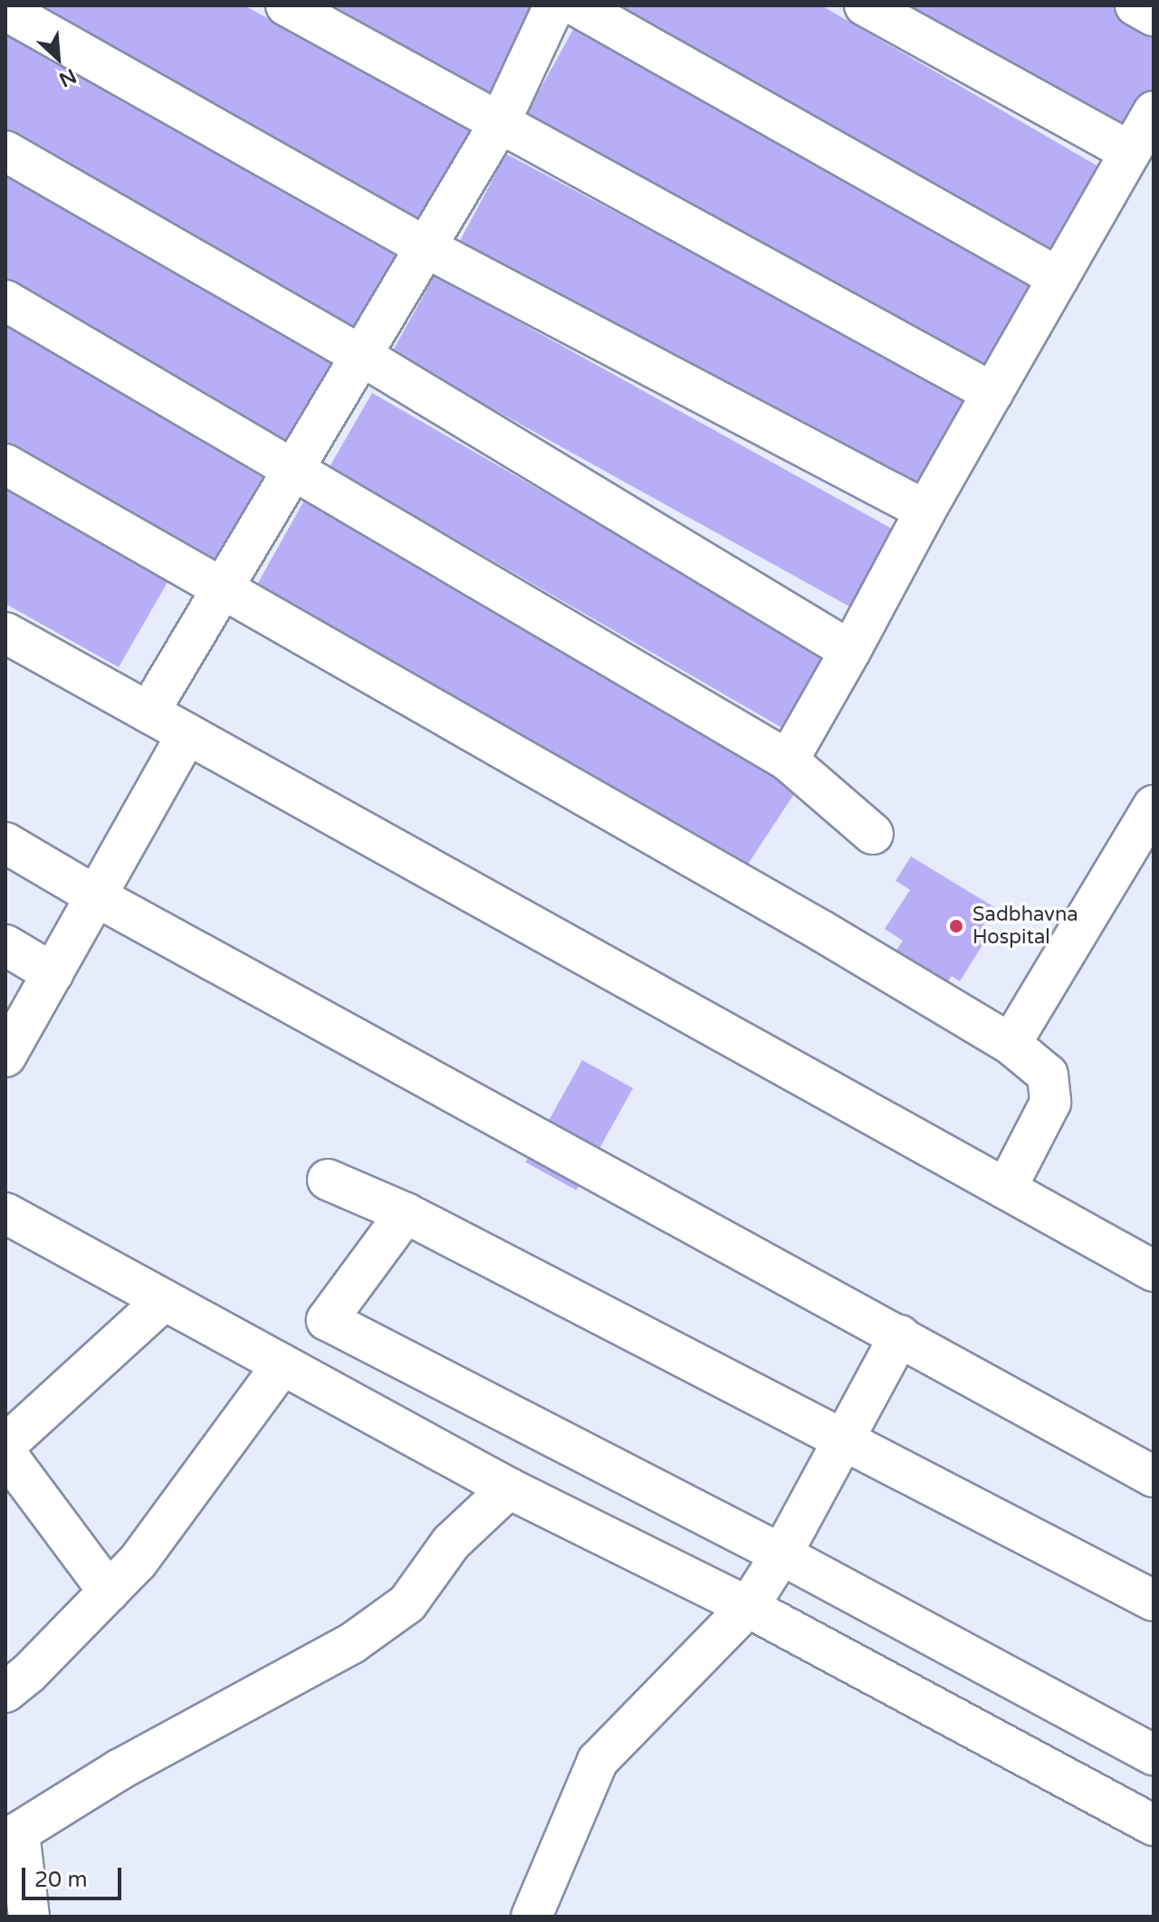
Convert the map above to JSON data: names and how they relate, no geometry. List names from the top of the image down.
{
  "places": ["Sadbhavna Hospital"],
  "scale_bar": "20 m",
  "north": "bottom right"
}
